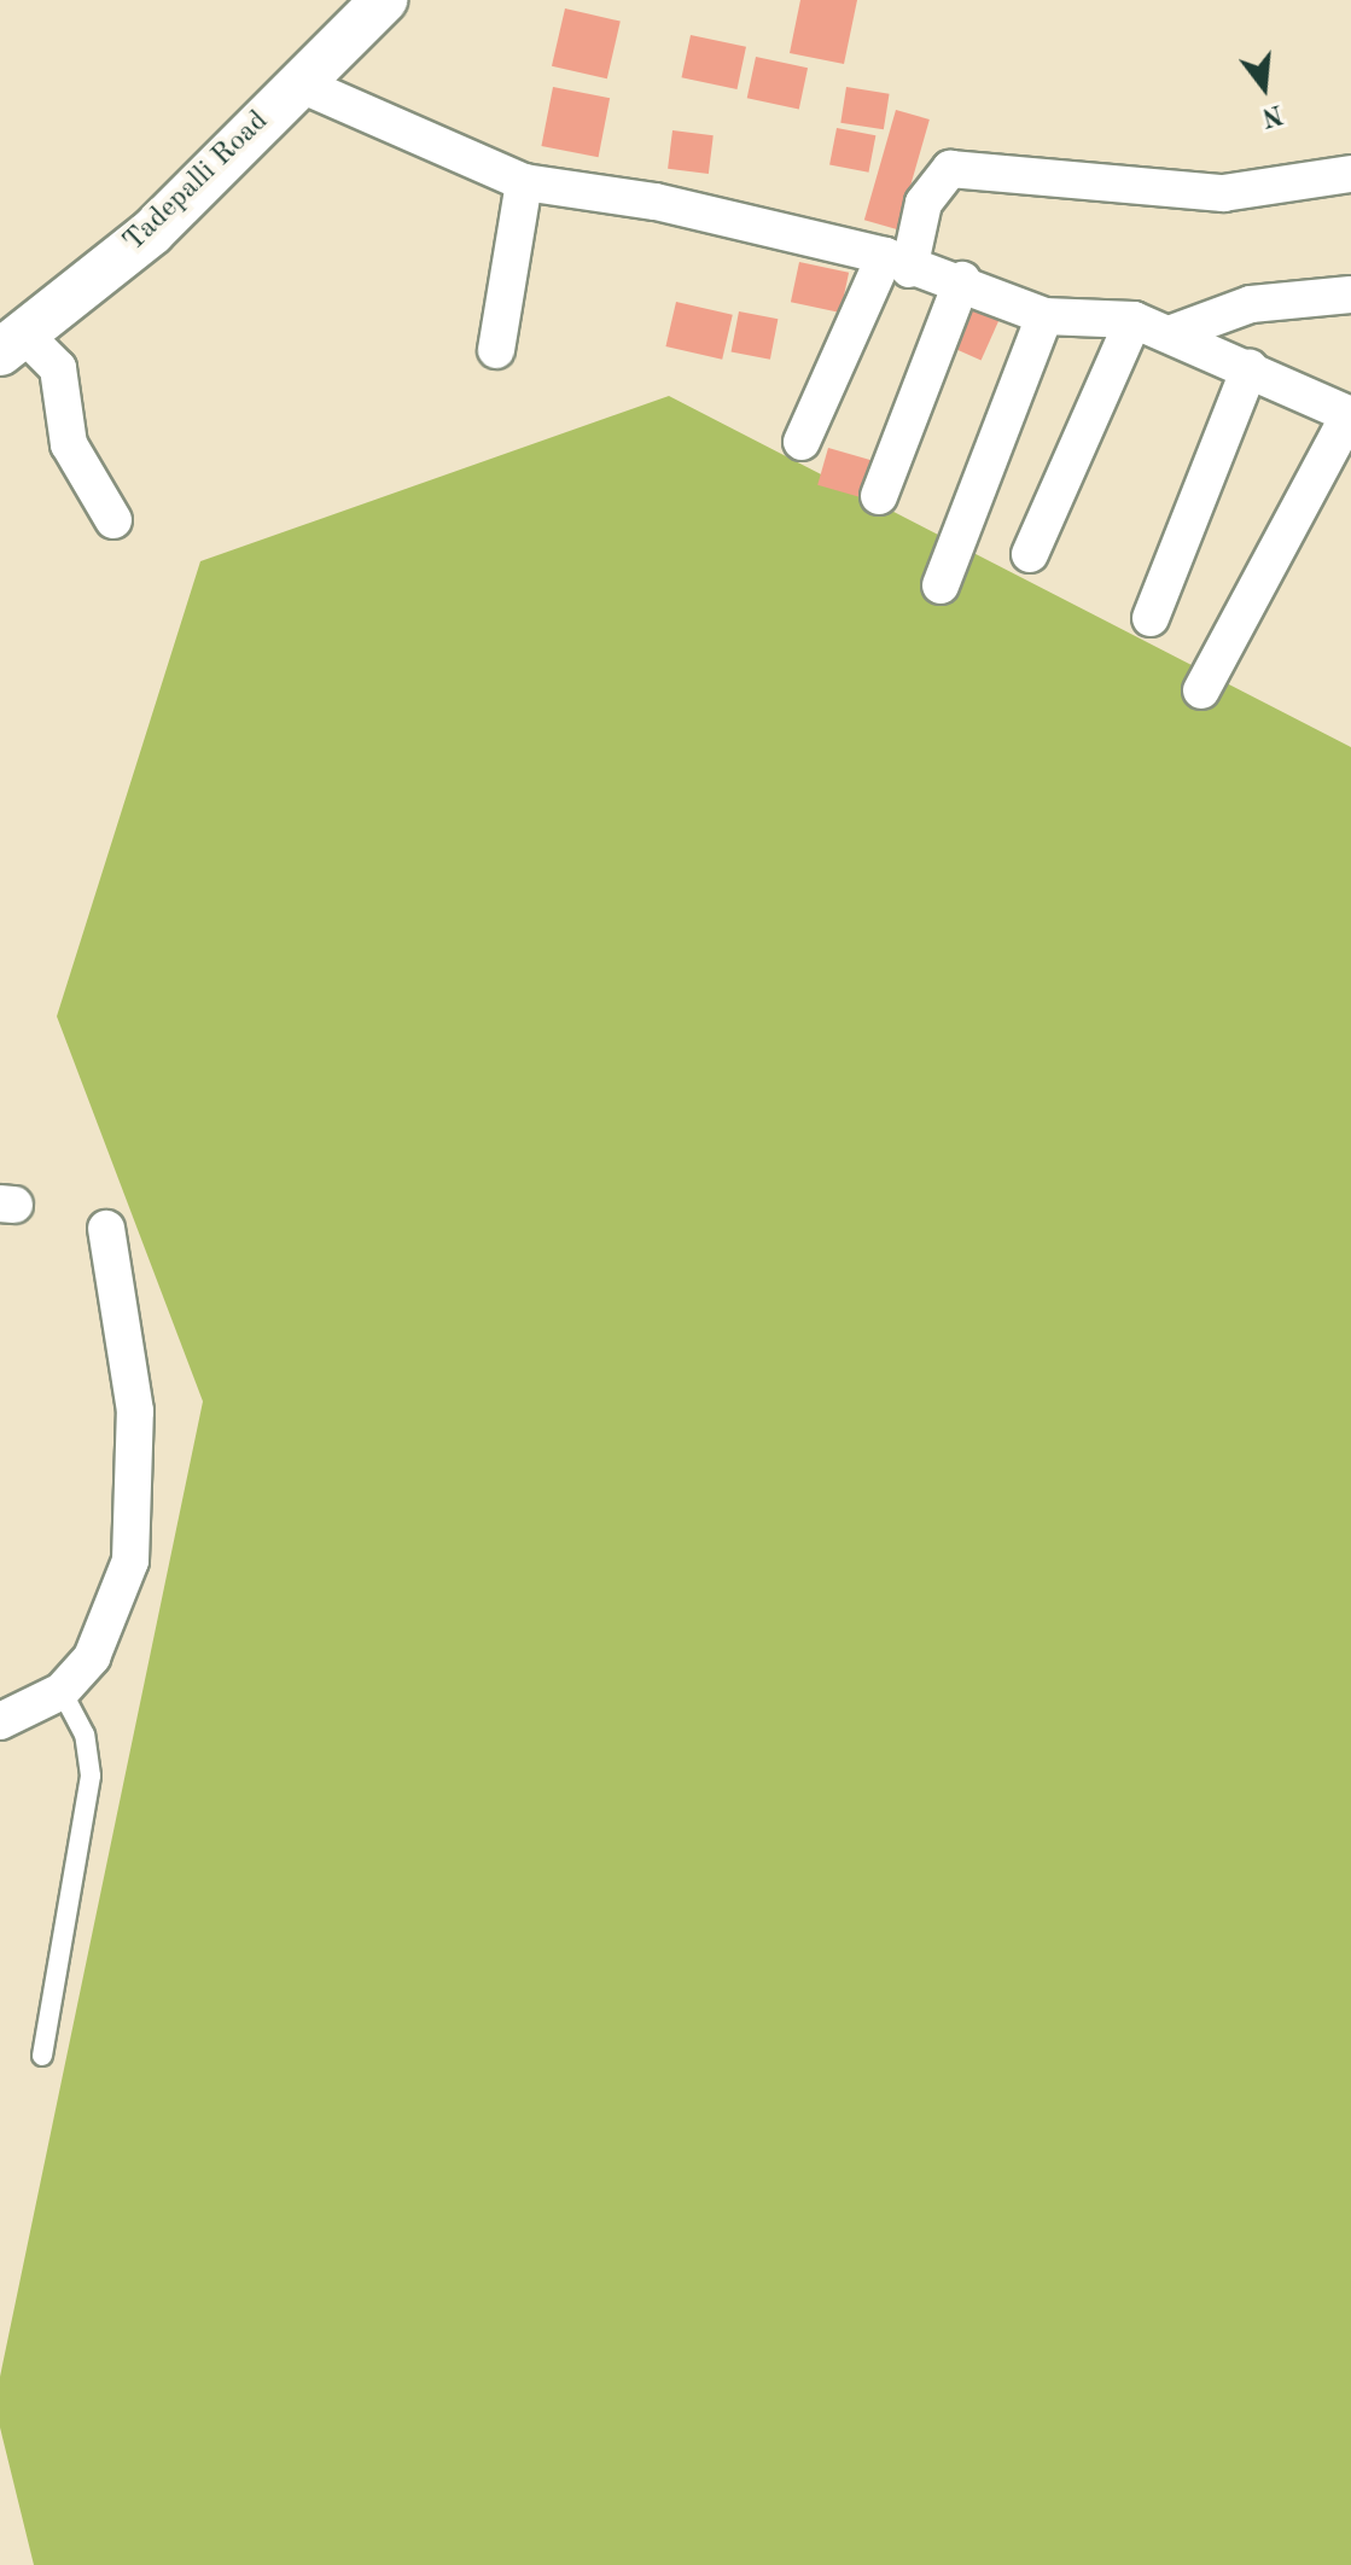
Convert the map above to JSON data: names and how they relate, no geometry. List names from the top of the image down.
{
  "streets": {
    "street": ["Tadepalli Road"]
  },
  "north": "bottom"
}
